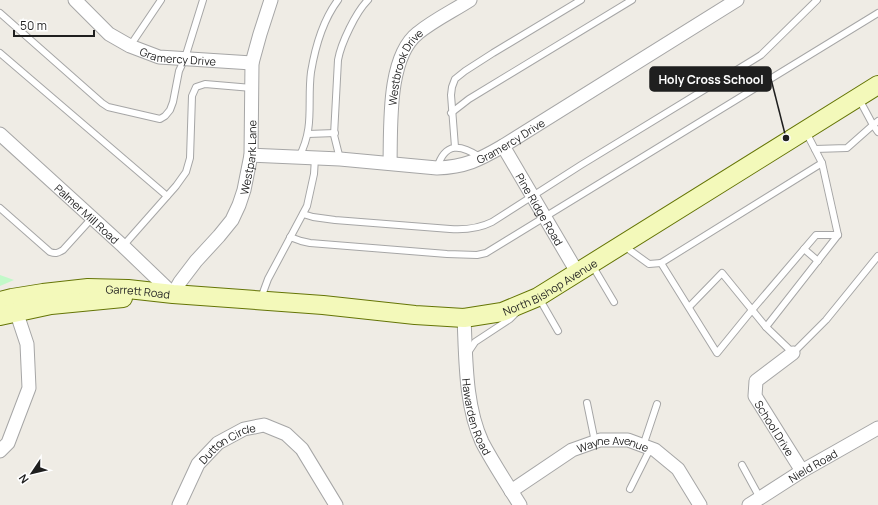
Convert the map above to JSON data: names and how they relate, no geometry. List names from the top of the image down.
{
  "streets": {
    "main road": ["North Bishop Avenue", "Garrett Road"],
    "street": [
      "Gramercy Drive",
      "Westbrook Drive",
      "Westpark Lane",
      "Pine Ridge Road",
      "Palmer Mill Road",
      "Hawarden Road",
      "School Drive",
      "Dutton Circle",
      "Wayne Avenue",
      "Nield Road"
    ]
  },
  "crossings": [
    ["Gramercy Drive", "Westbrook Drive"],
    ["Gramercy Drive", "Westpark Lane"],
    ["Gramercy Drive", "Pine Ridge Road"],
    ["Westpark Lane", "Palmer Mill Road"],
    ["Westpark Lane", "North Bishop Avenue"],
    ["Westpark Lane", "Garrett Road"],
    ["Pine Ridge Road", "North Bishop Avenue"],
    ["Palmer Mill Road", "North Bishop Avenue"],
    ["Palmer Mill Road", "Garrett Road"],
    ["North Bishop Avenue", "Garrett Road"],
    ["North Bishop Avenue", "Hawarden Road"],
    ["Hawarden Road", "Wayne Avenue"],
    ["School Drive", "Nield Road"]
  ],
  "places": ["Holy Cross School"],
  "scale_bar": "50 m",
  "north": "bottom left"
}
